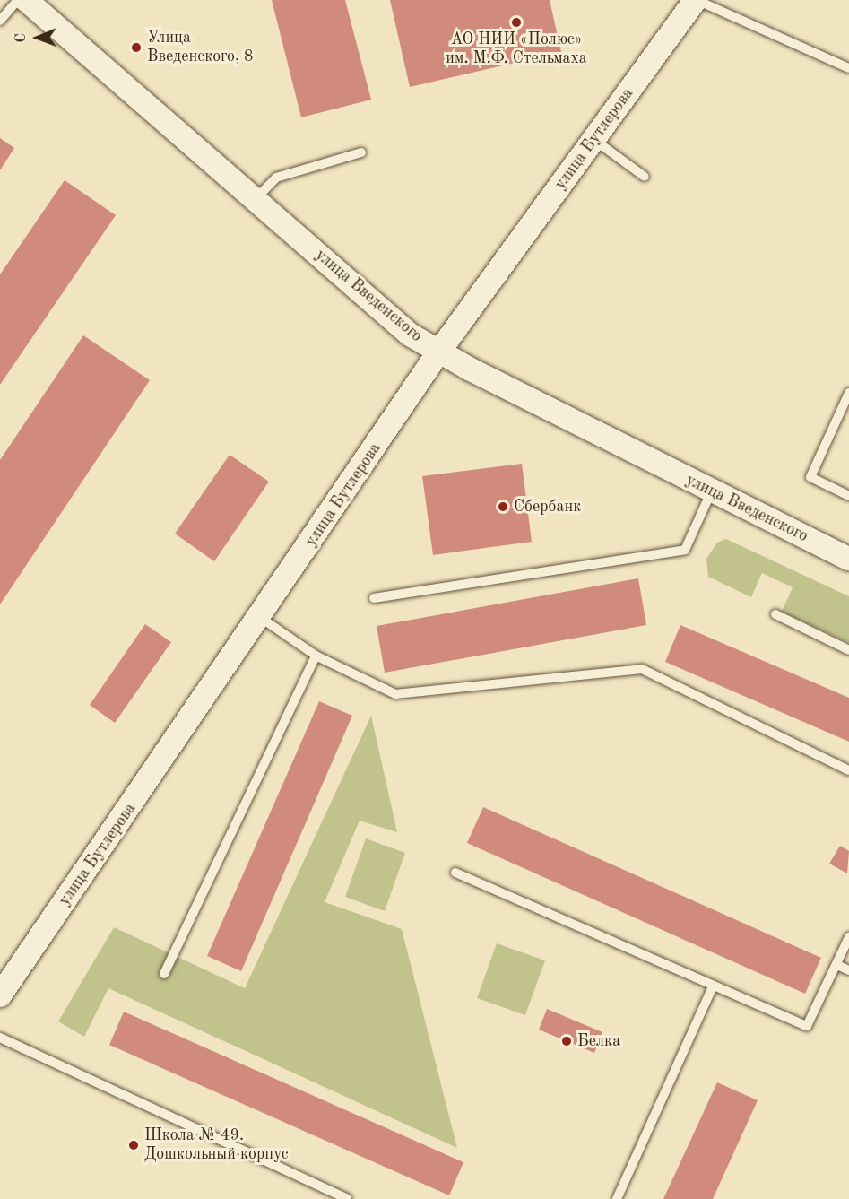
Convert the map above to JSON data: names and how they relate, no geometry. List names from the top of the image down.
{
  "streets": {
    "street": ["улица Бутлерова", "улица Введенского"]
  },
  "crossings": [
    ["улица Бутлерова", "улица Введенского"]
  ],
  "places": [
    "АО НИИ «Полюс» им. М.Ф. Стельмаха",
    "Улица Введенского, 8",
    "Сбербанк",
    "Белка",
    "Школа № 49. Дошкольный корпус"
  ],
  "north": "left"
}
